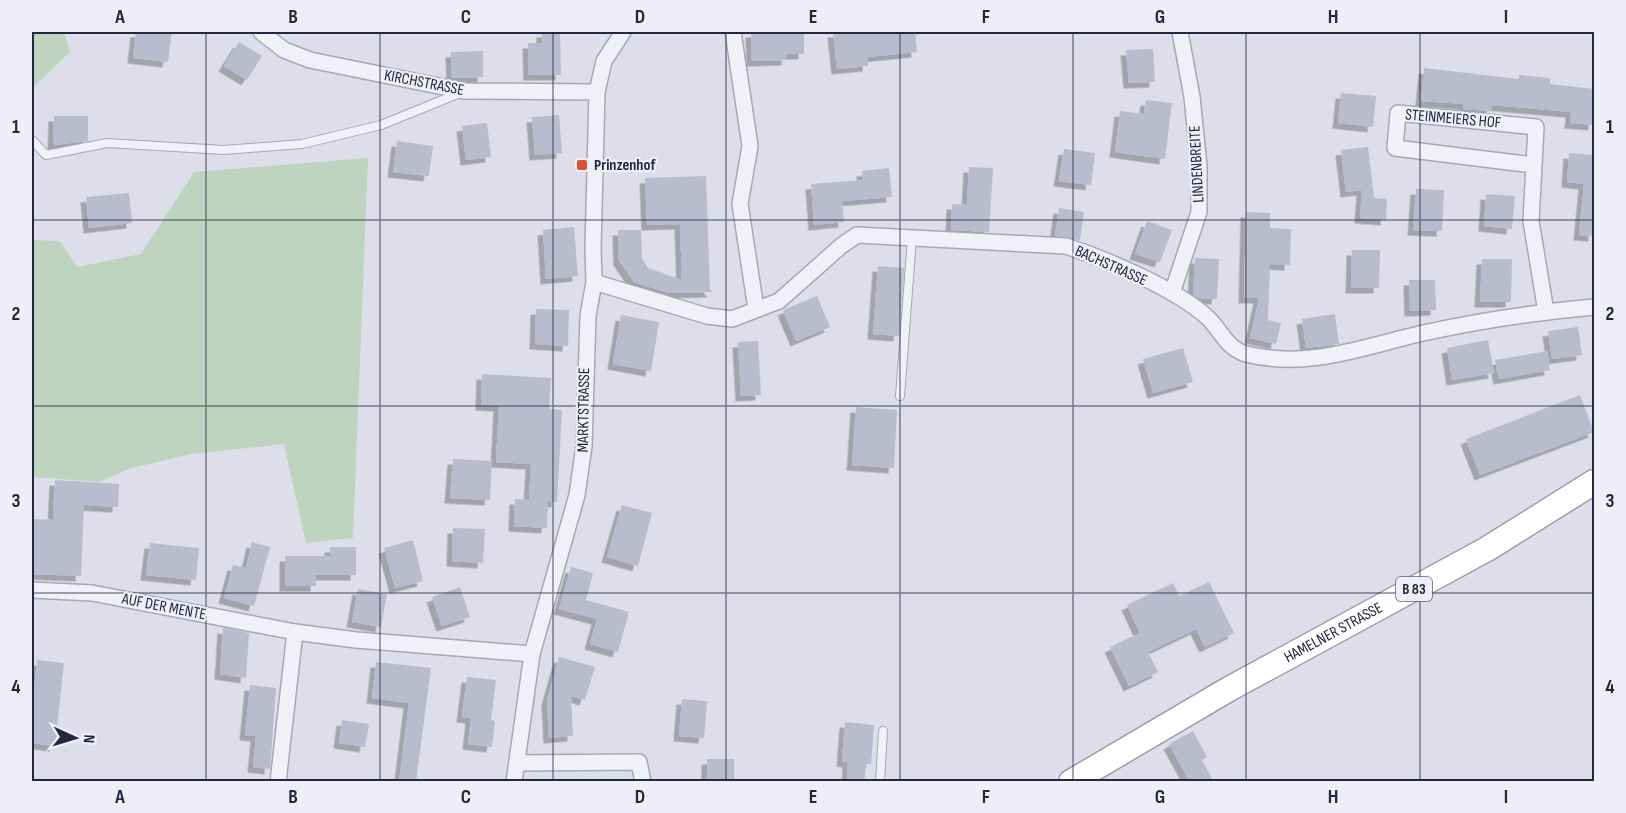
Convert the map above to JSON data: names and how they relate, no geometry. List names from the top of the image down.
{
  "streets": {
    "main road": ["B 83", "HAMELNER STRASSE"],
    "street": [
      "KIRCHSTRASSE",
      "STEINMEIERS HOF",
      "LINDENBREITE",
      "BACHSTRASSE",
      "MARKTSTRASSE",
      "AUF DER MENTE"
    ]
  },
  "crossings": [
    ["KIRCHSTRASSE", "MARKTSTRASSE"],
    ["STEINMEIERS HOF", "BACHSTRASSE"],
    ["LINDENBREITE", "BACHSTRASSE"],
    ["BACHSTRASSE", "MARKTSTRASSE"],
    ["MARKTSTRASSE", "AUF DER MENTE"]
  ],
  "places": {
    "transit": ["Prinzenhof"]
  },
  "north": "right",
  "grid": {
    "columns": [
      "A",
      "B",
      "C",
      "D",
      "E",
      "F",
      "G",
      "H",
      "I"
    ],
    "rows": [
      "1",
      "2",
      "3",
      "4"
    ]
  }
}
